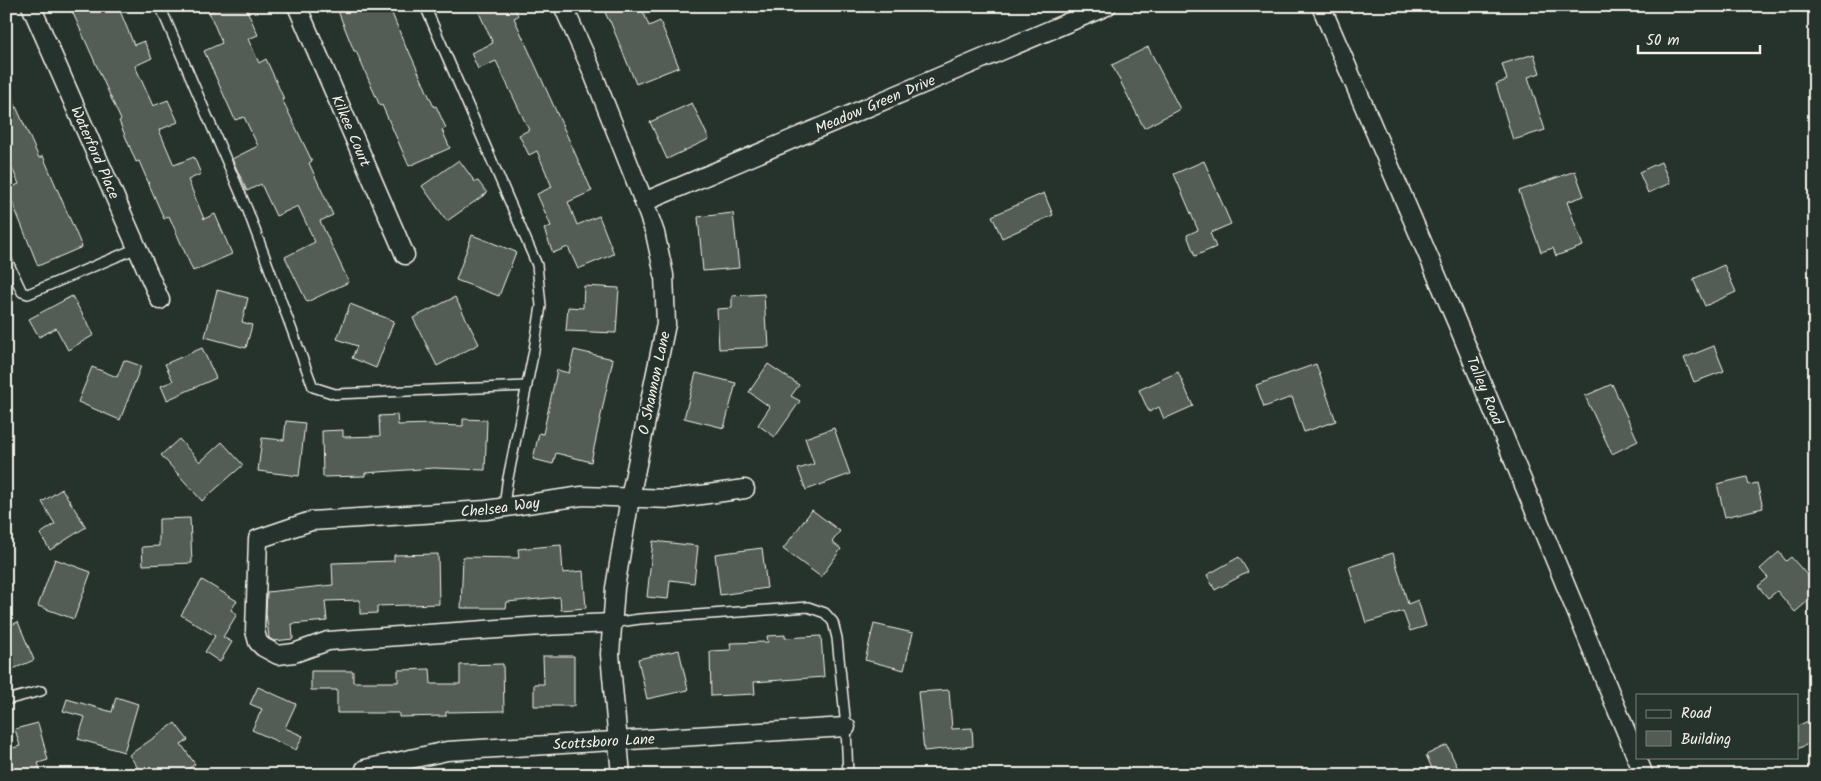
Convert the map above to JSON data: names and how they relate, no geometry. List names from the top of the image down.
{
  "streets": {
    "street": [
      "Meadow Green Drive",
      "Kilkee Court",
      "Waterford Place",
      "O Shannon Lane",
      "Talley Road",
      "Chelsea Way",
      "Scottsboro Lane"
    ]
  },
  "crossings": [
    ["Meadow Green Drive", "O Shannon Lane"],
    ["O Shannon Lane", "Chelsea Way"],
    ["O Shannon Lane", "Scottsboro Lane"]
  ],
  "legend": ["Road", "Building"],
  "scale_bar": "50 m"
}
